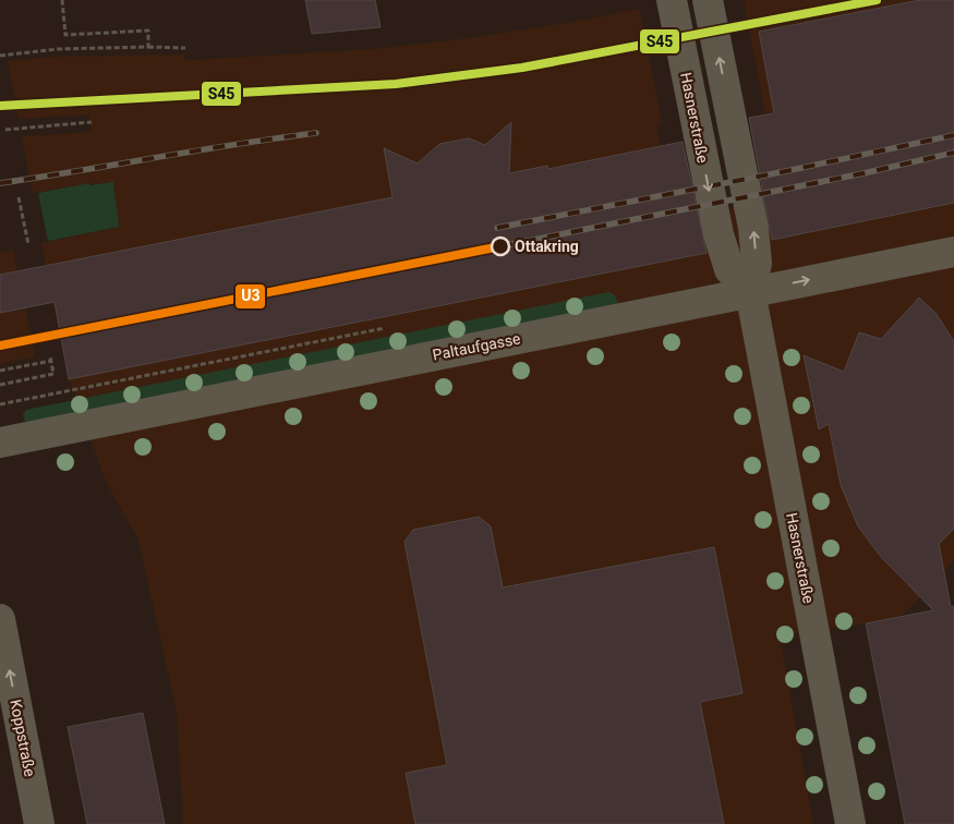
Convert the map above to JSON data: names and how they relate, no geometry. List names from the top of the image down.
{
  "streets": {
    "street": ["Hasnerstraße", "Paltaufgasse", "Koppstraße"]
  },
  "crossings": [
    ["Hasnerstraße", "Paltaufgasse"]
  ],
  "one_way": ["Koppstraße"],
  "places": ["Ottakring"],
  "lines": ["transit line S45", "transit line U3"]
}
